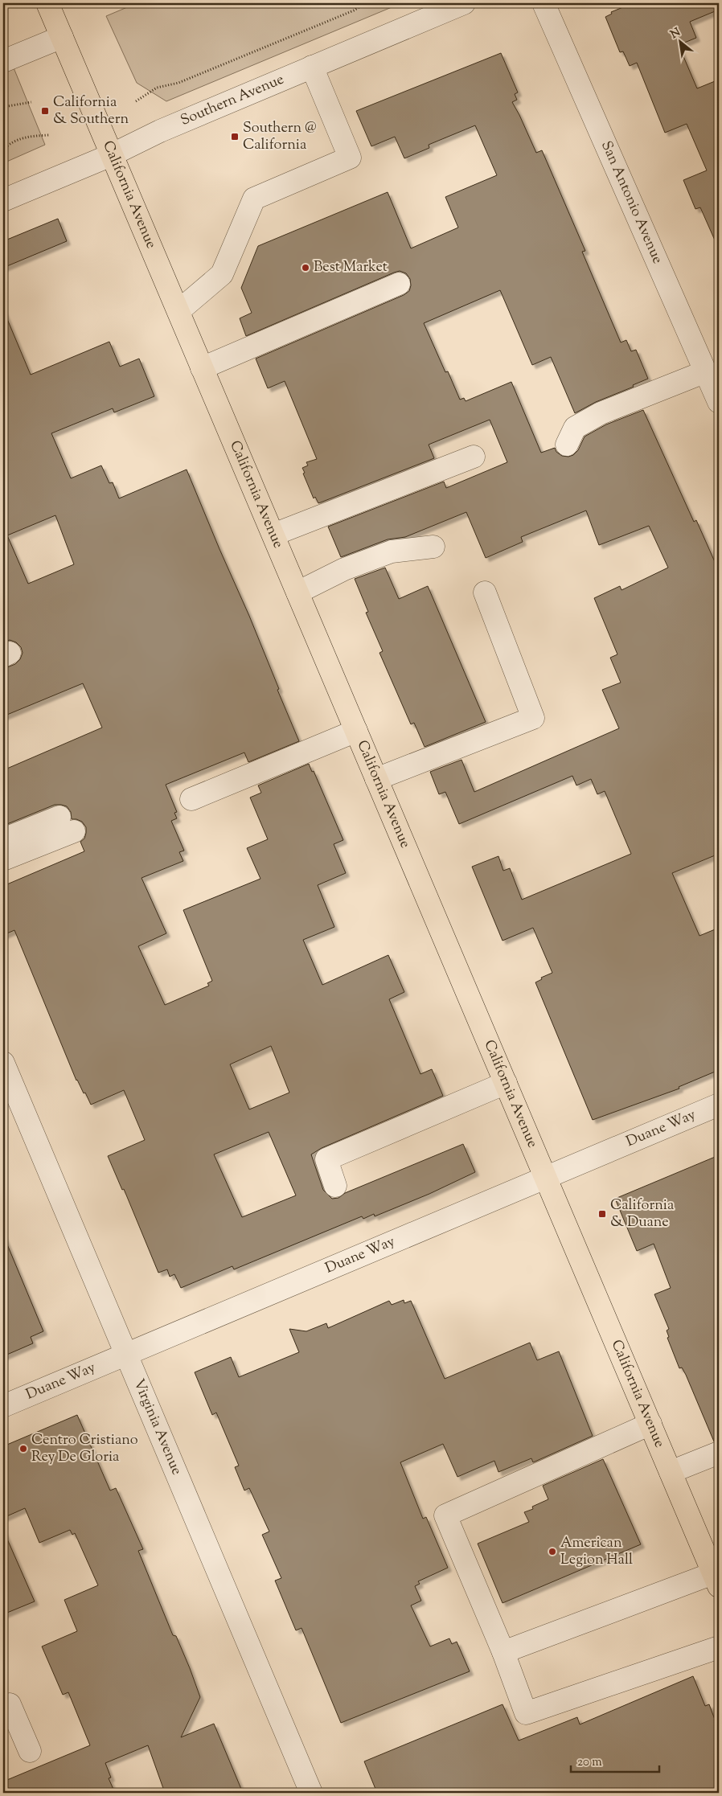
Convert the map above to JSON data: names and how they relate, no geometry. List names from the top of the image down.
{
  "streets": {
    "main road": ["California Avenue"],
    "street": [
      "Southern Avenue",
      "San Antonio Avenue",
      "Duane Way",
      "Virginia Avenue"
    ]
  },
  "crossings": [
    ["Southern Avenue", "California Avenue"],
    ["California Avenue", "Duane Way"],
    ["Duane Way", "Virginia Avenue"]
  ],
  "places": {
    "transit": ["California & Southern", "Southern @ California", "California & Duane"],
    "other": ["Best Market", "Centro Cristiano Rey De Gloria", "American Legion Hall"]
  },
  "scale_bar": "20 m",
  "north": "top left"
}
